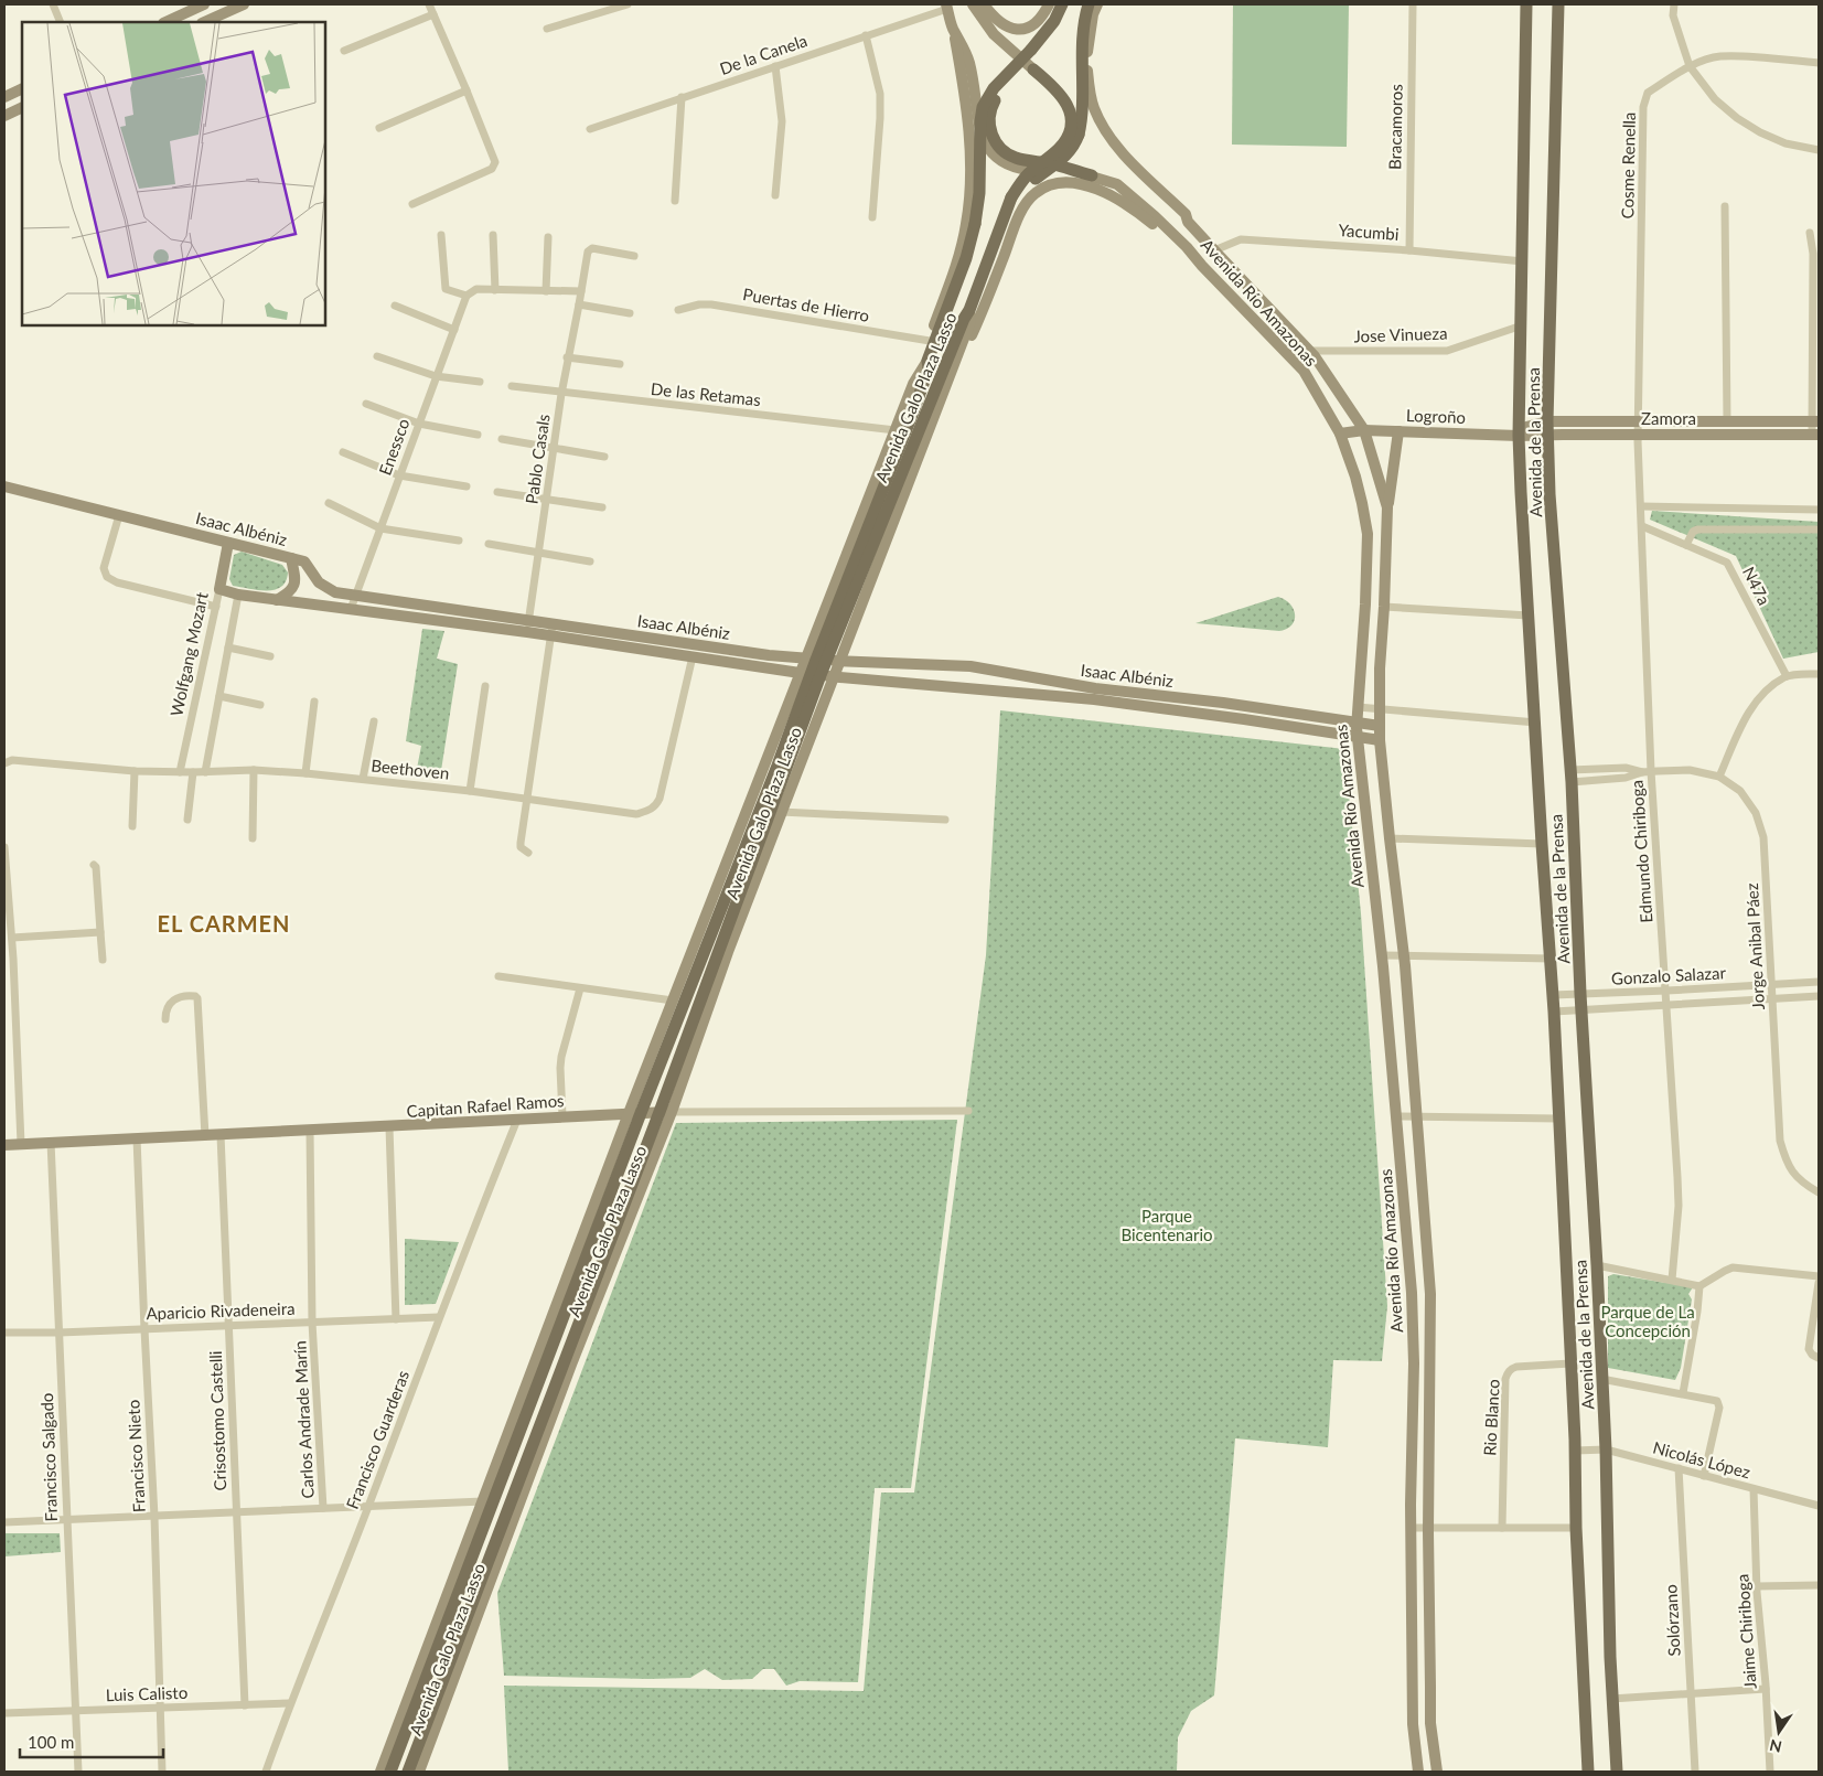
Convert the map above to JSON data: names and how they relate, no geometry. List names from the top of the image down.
{
  "streets": {
    "main road": [
      "Avenida Río Amazonas",
      "Avenida Galo Plaza Lasso",
      "Logroño",
      "Zamora",
      "Avenida de la Prensa",
      "Isaac Albéniz",
      "Wolfgang Mozart",
      "Capitan Rafael Ramos"
    ],
    "street": [
      "De la Canela",
      "Bracamoros",
      "Cosme Renella",
      "Yacumbi",
      "Puertas de Hierro",
      "Jose Vinueza",
      "De las Retamas",
      "Enessco",
      "Pablo Casals",
      "N47a",
      "Beethoven",
      "Edmundo Chiriboga",
      "Jorge Anibal Páez",
      "Gonzalo Salazar",
      "Aparicio Rivadeneira",
      "Rio Blanco",
      "Carlos Andrade Marín",
      "Crisostomo Castelli",
      "Francisco Guarderas",
      "Francisco Nieto",
      "Francisco Salgado",
      "Nicolás López",
      "Solórzano",
      "Jaime Chiriboga",
      "Luis Calisto"
    ]
  },
  "crossings": [
    ["De la Canela", "Avenida Río Amazonas"],
    ["Bracamoros", "Yacumbi"],
    ["Cosme Renella", "Zamora"],
    ["Cosme Renella", "Edmundo Chiriboga"],
    ["Yacumbi", "Avenida Río Amazonas"],
    ["Yacumbi", "Avenida de la Prensa"],
    ["Avenida Río Amazonas", "Jose Vinueza"],
    ["Avenida Río Amazonas", "Logroño"],
    ["Avenida Río Amazonas", "Isaac Albéniz"],
    ["Jose Vinueza", "Avenida de la Prensa"],
    ["De las Retamas", "Avenida Galo Plaza Lasso"],
    ["De las Retamas", "Pablo Casals"],
    ["Avenida Galo Plaza Lasso", "Isaac Albéniz"],
    ["Avenida Galo Plaza Lasso", "Capitan Rafael Ramos"],
    ["Logroño", "Zamora"],
    ["Logroño", "Avenida de la Prensa"],
    ["Zamora", "Avenida de la Prensa"],
    ["Zamora", "Edmundo Chiriboga"],
    ["Avenida de la Prensa", "Jorge Anibal Páez"],
    ["Avenida de la Prensa", "Gonzalo Salazar"],
    ["Avenida de la Prensa", "Rio Blanco"],
    ["Avenida de la Prensa", "Nicolás López"],
    ["Enessco", "Isaac Albéniz"],
    ["Pablo Casals", "Isaac Albéniz"],
    ["Isaac Albéniz", "Wolfgang Mozart"],
    ["Isaac Albéniz", "Beethoven"],
    ["N47a", "Edmundo Chiriboga"],
    ["Wolfgang Mozart", "Beethoven"],
    ["Edmundo Chiriboga", "Jorge Anibal Páez"],
    ["Edmundo Chiriboga", "Gonzalo Salazar"],
    ["Jorge Anibal Páez", "Gonzalo Salazar"],
    ["Capitan Rafael Ramos", "Carlos Andrade Marín"],
    ["Capitan Rafael Ramos", "Crisostomo Castelli"],
    ["Capitan Rafael Ramos", "Francisco Guarderas"],
    ["Capitan Rafael Ramos", "Francisco Nieto"],
    ["Capitan Rafael Ramos", "Francisco Salgado"],
    ["Aparicio Rivadeneira", "Carlos Andrade Marín"],
    ["Aparicio Rivadeneira", "Crisostomo Castelli"],
    ["Aparicio Rivadeneira", "Francisco Guarderas"],
    ["Aparicio Rivadeneira", "Francisco Nieto"],
    ["Aparicio Rivadeneira", "Francisco Salgado"],
    ["Crisostomo Castelli", "Luis Calisto"],
    ["Francisco Guarderas", "Luis Calisto"],
    ["Francisco Nieto", "Luis Calisto"],
    ["Francisco Salgado", "Luis Calisto"],
    ["Nicolás López", "Solórzano"],
    ["Nicolás López", "Jaime Chiriboga"]
  ],
  "districts": ["EL CARMEN"],
  "parks": ["Parque Bicentenario", "Parque de La Concepción"],
  "scale_bar": "100 m",
  "north": "bottom"
}
